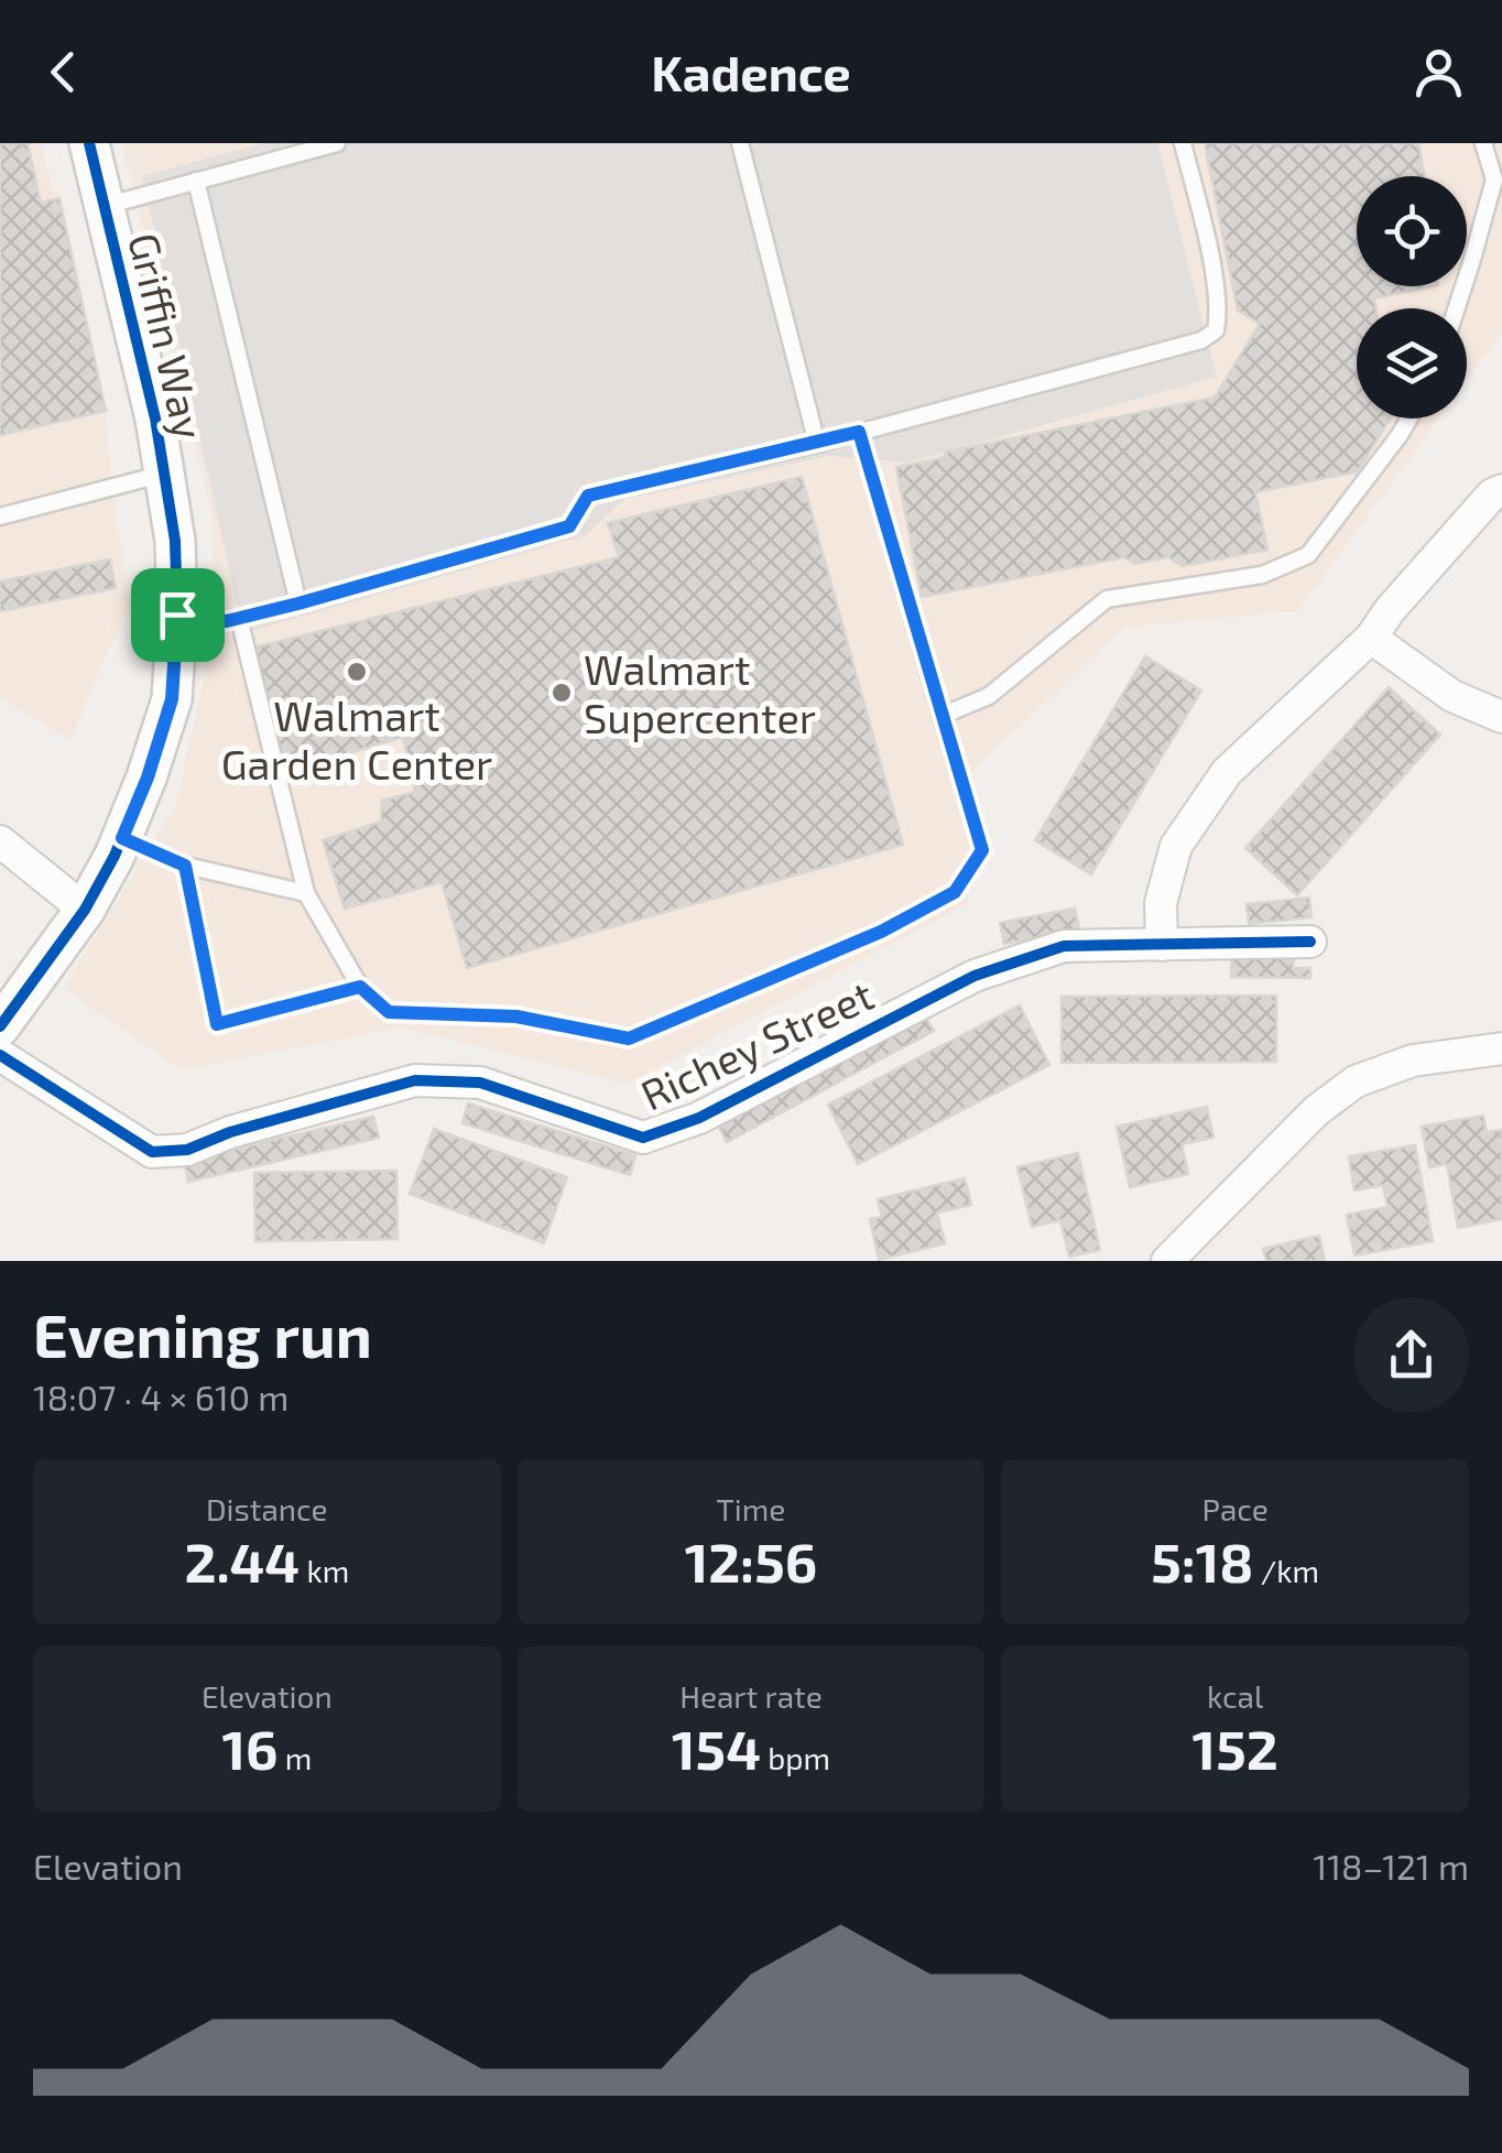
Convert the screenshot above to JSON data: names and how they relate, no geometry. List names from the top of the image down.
{
  "streets": {
    "street": ["Griffin Way", "Richey Street"]
  },
  "places": ["Walmart Garden Center", "Walmart Supercenter"],
  "page": {
    "header": "Kadence",
    "heading": ["Evening run", "18:07 · 4 × 610 m"],
    "stats": [
      ["Distance", "2.44 km"],
      ["Time", "12:56"],
      ["Pace", "5:18 /km"],
      ["Elevation", "16 m"],
      ["Heart rate", "154 bpm"],
      ["kcal", "152"]
    ],
    "chart": ["Elevation", "118–121 m"]
  }
}
